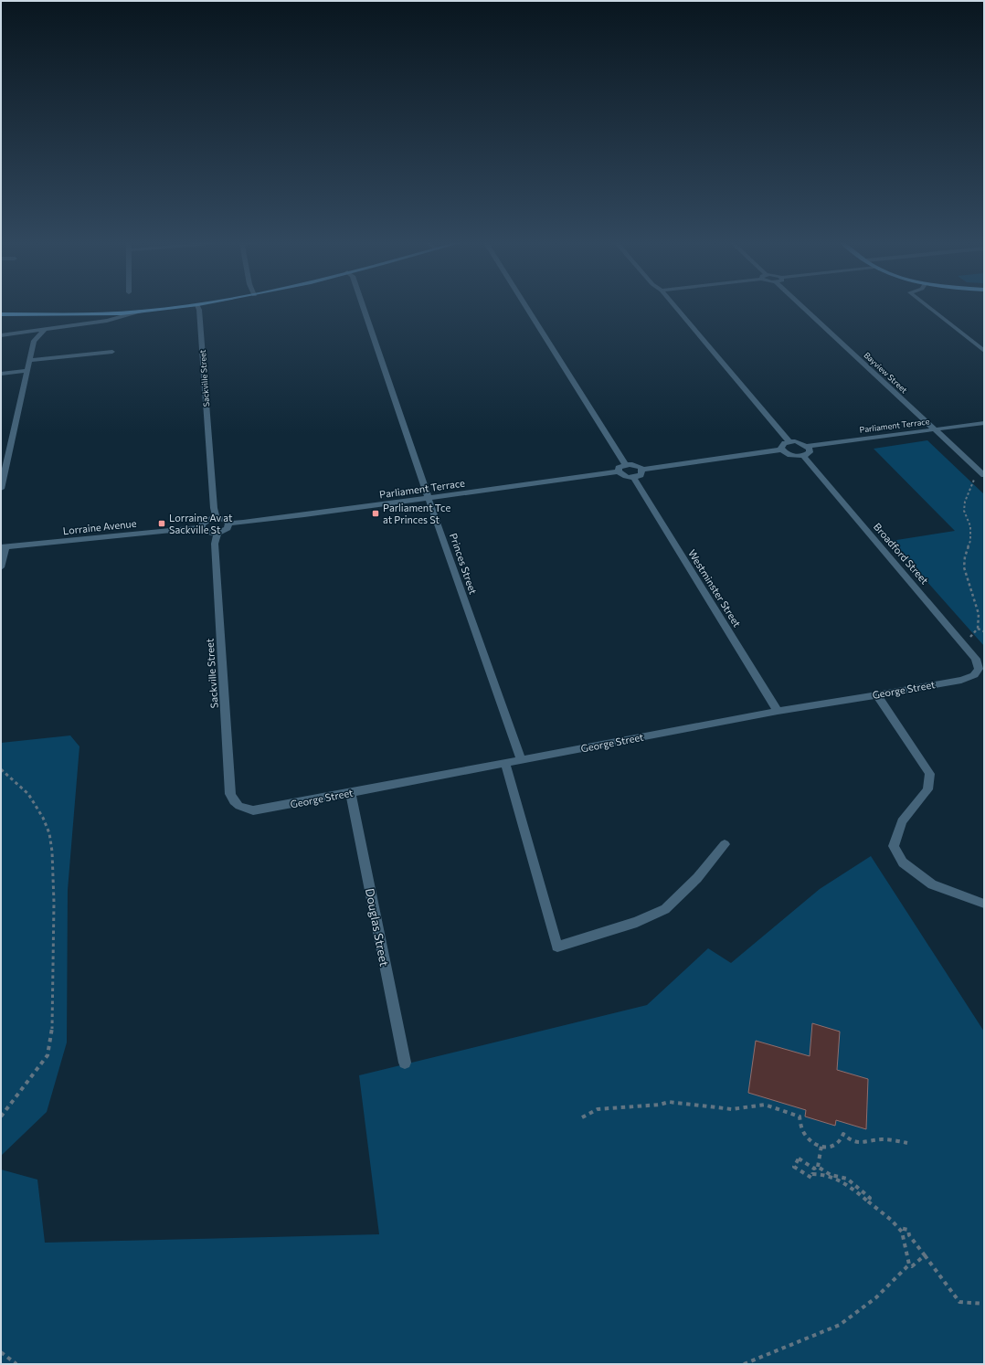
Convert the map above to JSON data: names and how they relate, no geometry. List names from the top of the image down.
{
  "streets": {
    "street": [
      "Bayview Street",
      "Sackville Street",
      "Parliament Terrace",
      "Lorraine Avenue",
      "Broadford Street",
      "Princes Street",
      "Westminster Street",
      "George Street",
      "Douglas Street"
    ]
  },
  "crossings": [
    ["Bayview Street", "Parliament Terrace"],
    ["Sackville Street", "George Street"],
    ["Parliament Terrace", "Princes Street"],
    ["Broadford Street", "George Street"],
    ["Princes Street", "George Street"],
    ["Westminster Street", "George Street"],
    ["George Street", "Douglas Street"]
  ],
  "places": {
    "transit": ["Parliament Tce at Princes St", "Lorraine Av at Sackville St"]
  }
}
